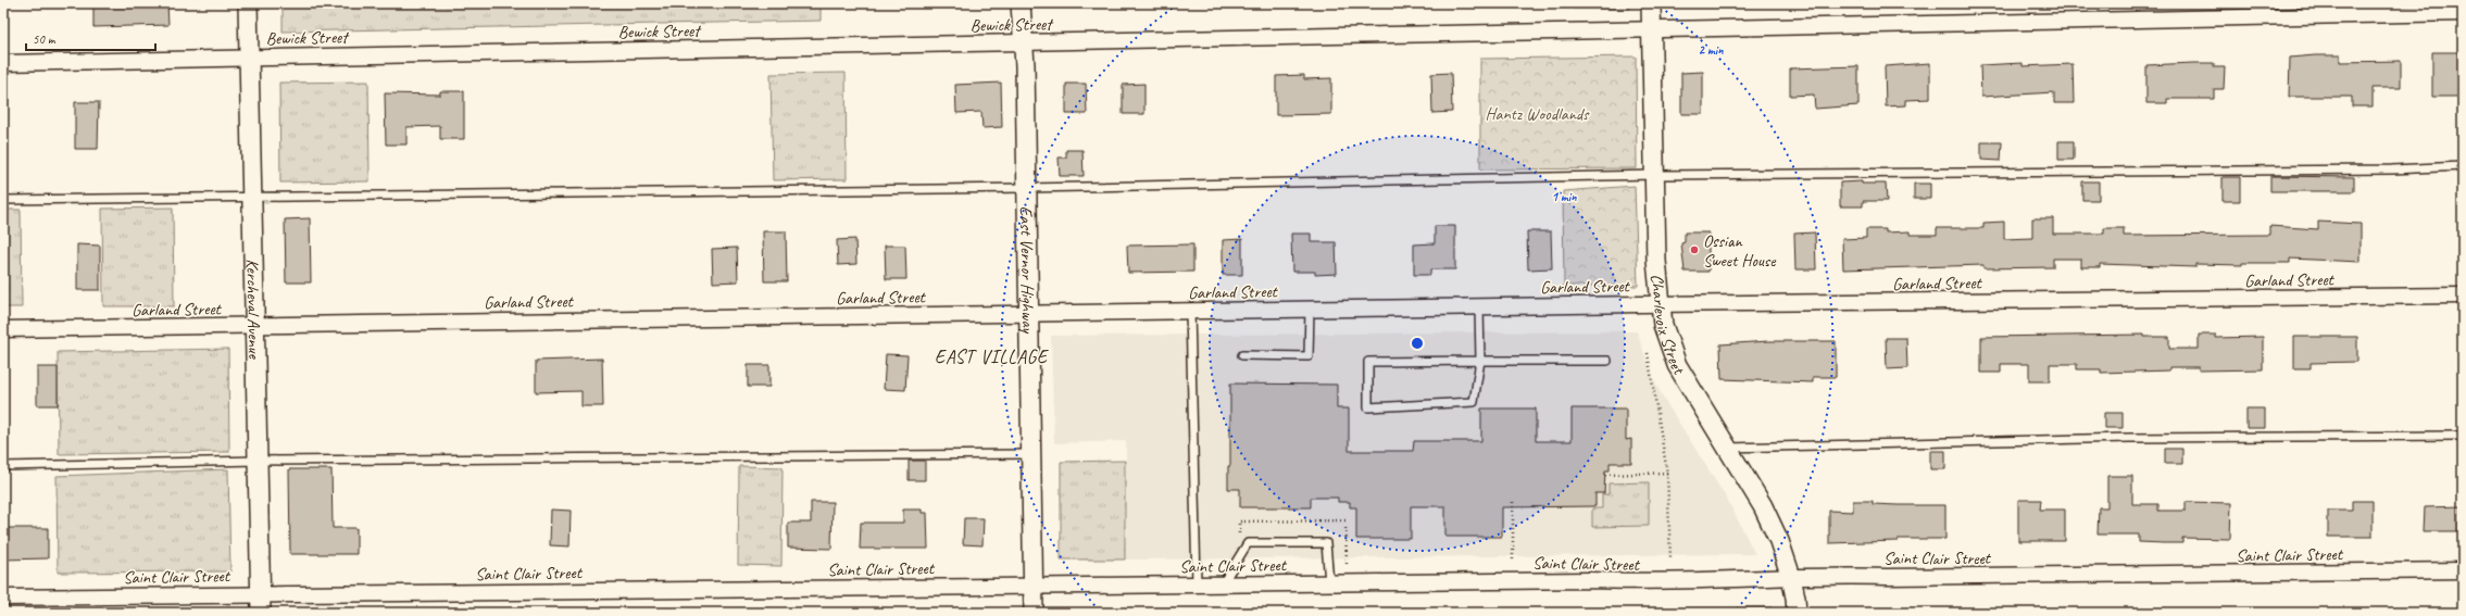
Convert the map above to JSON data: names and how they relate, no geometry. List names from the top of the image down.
{
  "streets": {
    "street": [
      "Bewick Street",
      "East Vernor Highway",
      "Garland Street",
      "Kercheval Avenue",
      "Charlevoix Street",
      "Saint Clair Street"
    ]
  },
  "crossings": [
    ["Bewick Street", "East Vernor Highway"],
    ["Bewick Street", "Kercheval Avenue"],
    ["Bewick Street", "Charlevoix Street"],
    ["East Vernor Highway", "Garland Street"],
    ["East Vernor Highway", "Saint Clair Street"],
    ["Garland Street", "Kercheval Avenue"],
    ["Garland Street", "Charlevoix Street"],
    ["Kercheval Avenue", "Saint Clair Street"],
    ["Charlevoix Street", "Saint Clair Street"]
  ],
  "districts": ["EAST VILLAGE"],
  "parks": ["Hantz Woodlands"],
  "places": ["Ossian Sweet House"],
  "scale_bar": "50 m",
  "rings": ["2 min", "1 min"]
}
